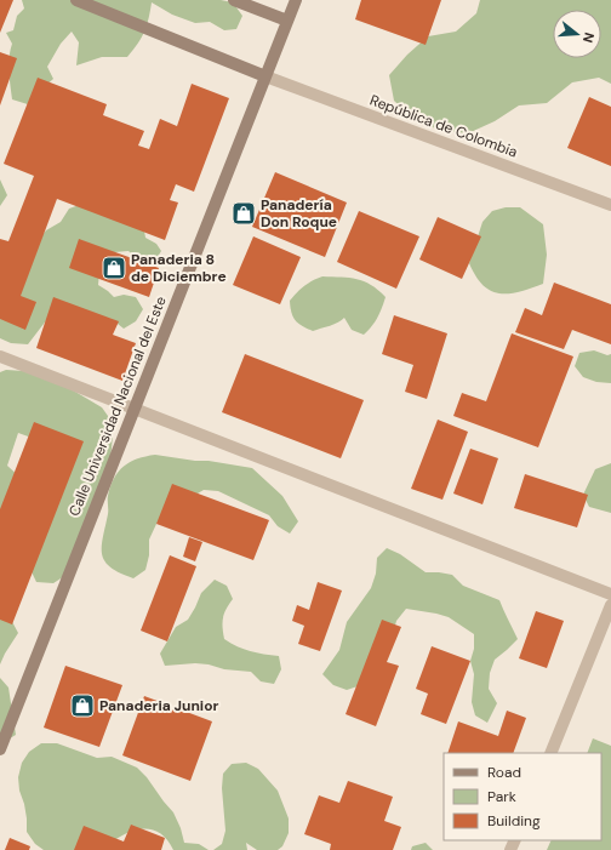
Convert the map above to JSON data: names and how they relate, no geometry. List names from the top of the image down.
{
  "streets": {
    "street": ["República de Colombia", "Calle Universidad Nacional del Este"]
  },
  "crossings": [
    ["República de Colombia", "Calle Universidad Nacional del Este"]
  ],
  "places": {
    "shop": ["Panadería Don Roque", "Panaderia 8 de Diciembre", "Panaderia Junior"]
  },
  "legend": ["Road", "Park", "Building"],
  "north": "right"
}
